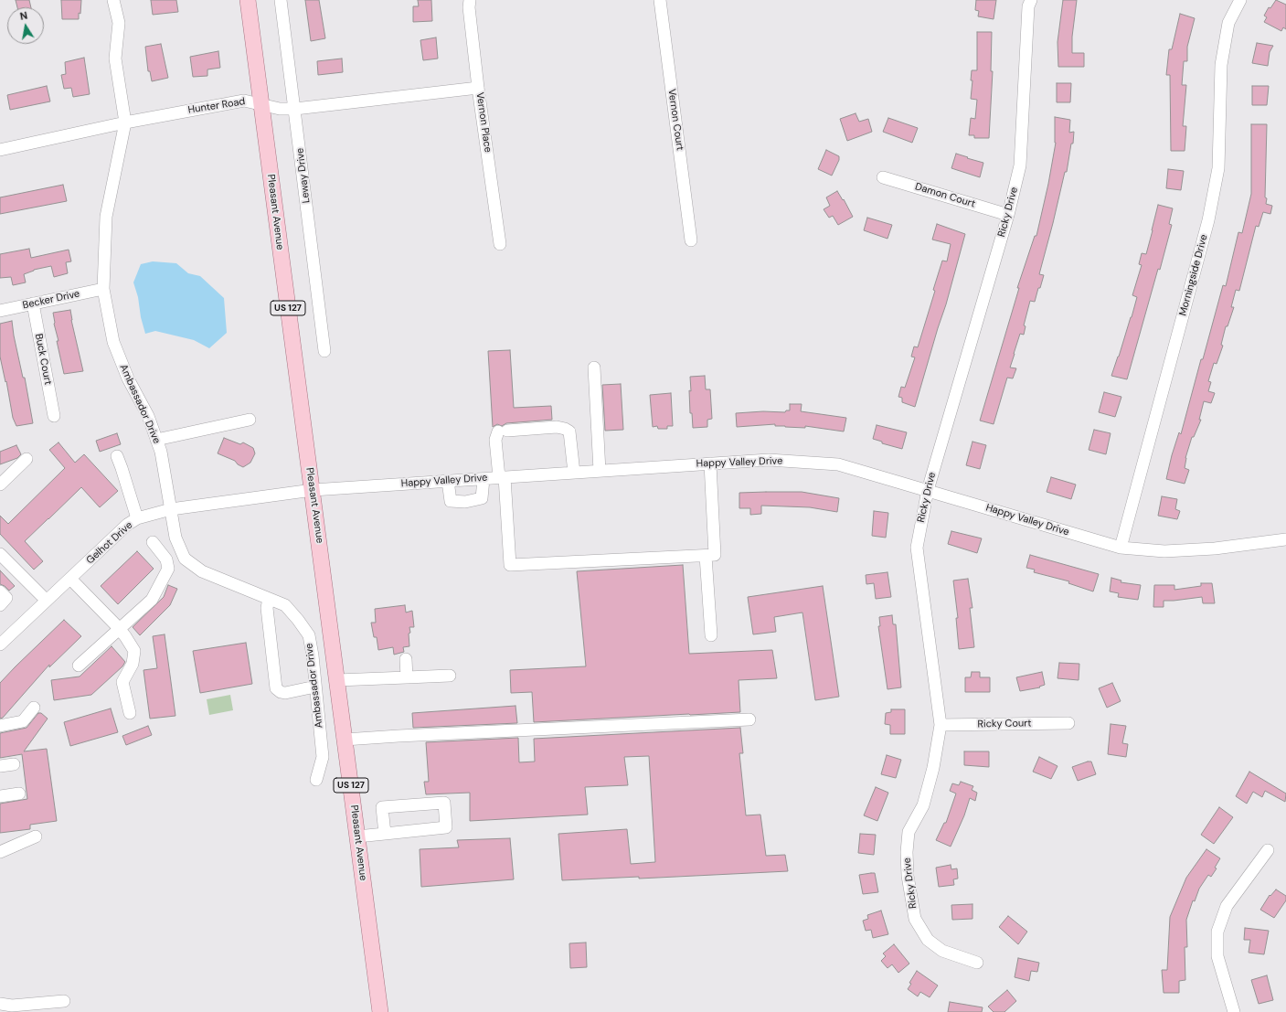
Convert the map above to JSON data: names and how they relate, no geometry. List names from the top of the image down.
{
  "streets": {
    "main road": ["Pleasant Avenue", "US 127"],
    "street": [
      "Hunter Road",
      "Vernon Court",
      "Vernon Place",
      "Leway Drive",
      "Damon Court",
      "Ricky Drive",
      "Morningside Drive",
      "Becker Drive",
      "Buck Court",
      "Ambassador Drive",
      "Happy Valley Drive",
      "Gelhot Drive",
      "Ricky Court"
    ]
  },
  "crossings": [
    ["Hunter Road", "Vernon Place"],
    ["Hunter Road", "Leway Drive"],
    ["Hunter Road", "Pleasant Avenue"],
    ["Hunter Road", "Ambassador Drive"],
    ["Damon Court", "Ricky Drive"],
    ["Pleasant Avenue", "Happy Valley Drive"],
    ["Pleasant Avenue", "Gelhot Drive"],
    ["Ricky Drive", "Happy Valley Drive"],
    ["Ricky Drive", "Ricky Court"],
    ["Morningside Drive", "Happy Valley Drive"],
    ["Becker Drive", "Buck Court"],
    ["Becker Drive", "Ambassador Drive"],
    ["Ambassador Drive", "Gelhot Drive"],
    ["Happy Valley Drive", "Gelhot Drive"]
  ],
  "north": "top"
}
